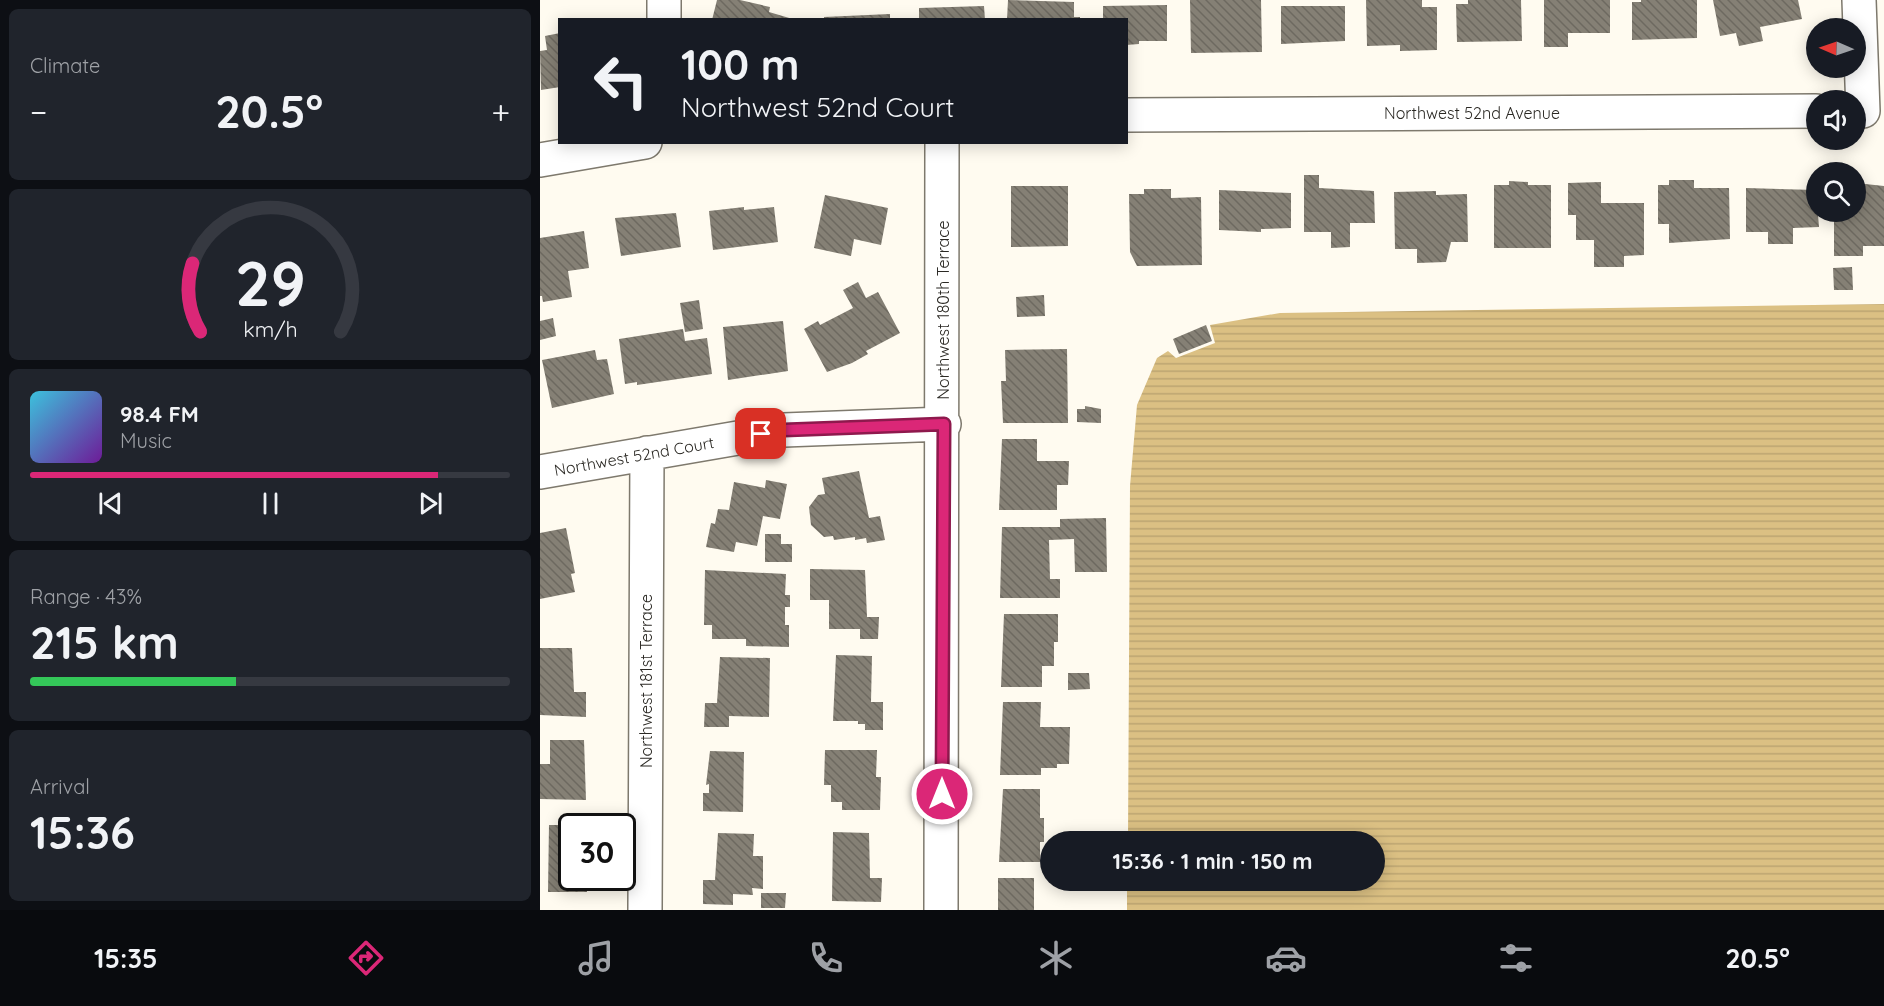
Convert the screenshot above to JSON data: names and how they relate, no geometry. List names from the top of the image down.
{
  "streets": {
    "street": [
      "Northwest 52nd Avenue",
      "Northwest 180th Terrace",
      "Northwest 52nd Court",
      "Northwest 181st Terrace"
    ]
  },
  "crossings": [
    ["Northwest 180th Terrace", "Northwest 52nd Court"],
    ["Northwest 52nd Court", "Northwest 181st Terrace"]
  ],
  "north": "left",
  "page": {
    "tile": [
      "Climate",
      ["Range · 43%", "215 km"],
      ["Arrival", "15:36"]
    ],
    "turn": ["100 m", "Northwest 52nd Court"],
    "heat": ["−", "20.5°", "+"],
    "song": ["98.4 FM", "Music"],
    "limit": "30",
    "trip": "15:36 · 1 min · 150 m",
    "tabs": ["15:35", "20.5°"],
    "gauge": ["29", "km/h"]
  }
}
